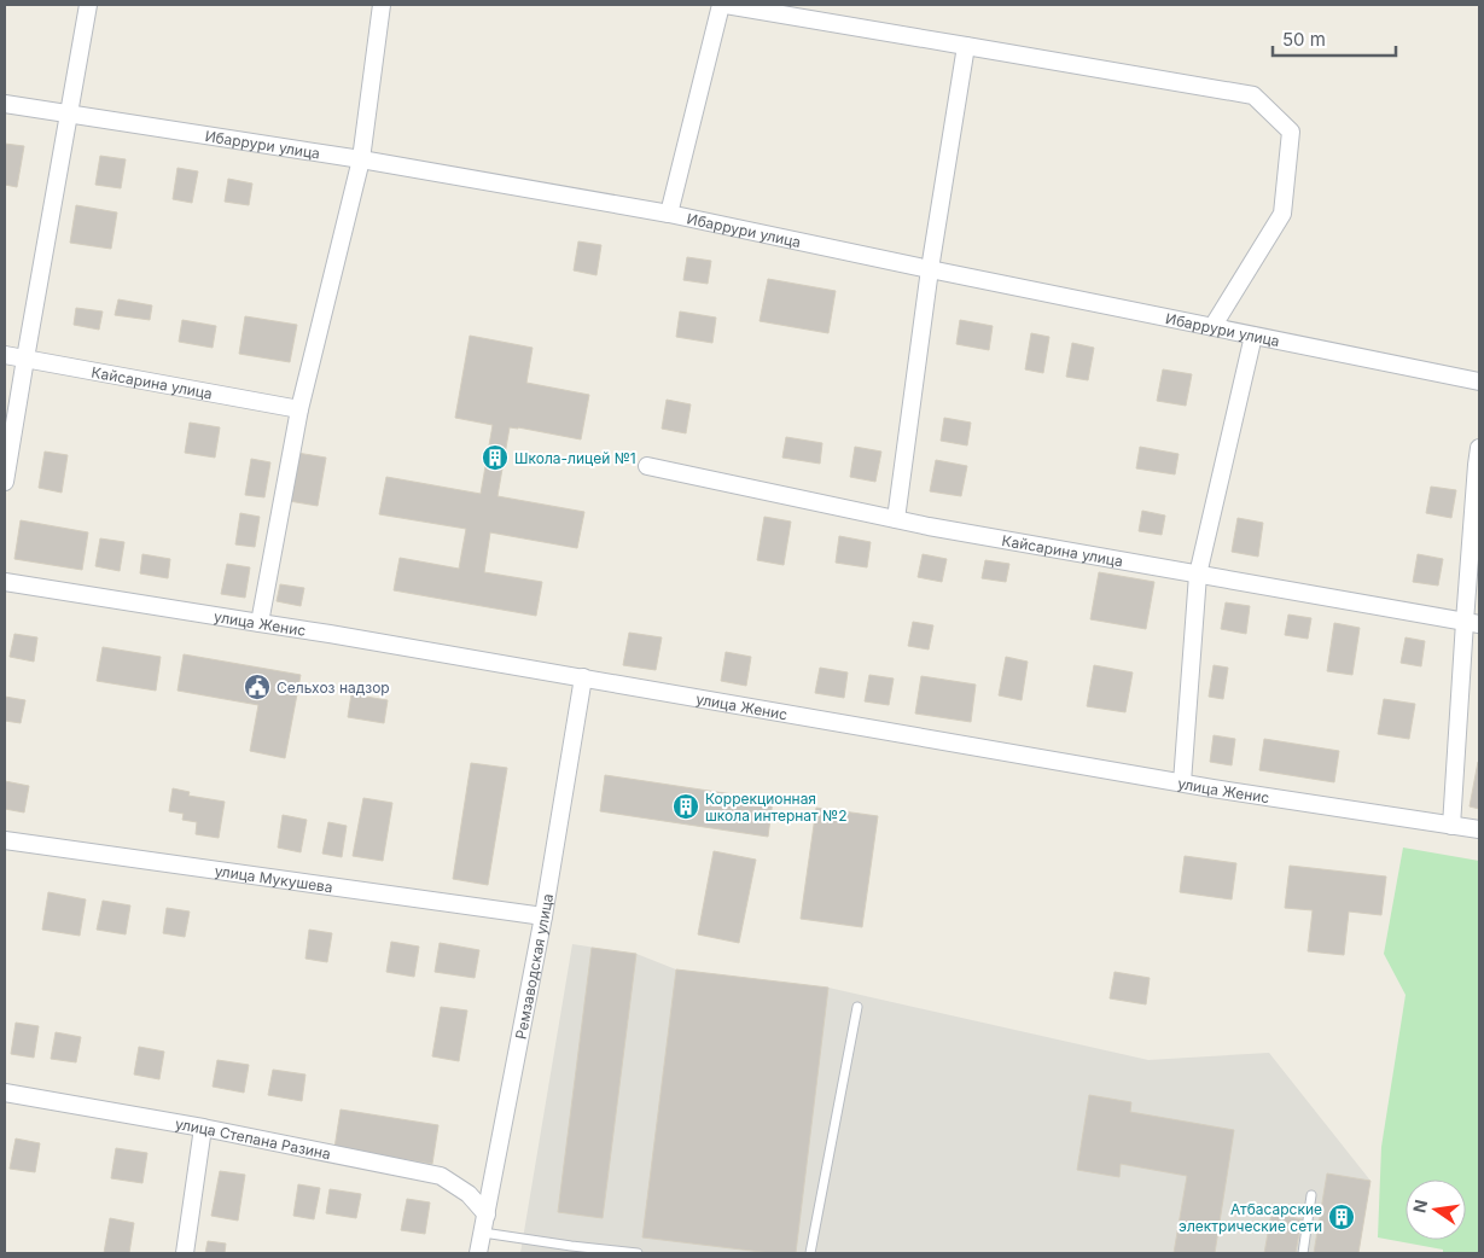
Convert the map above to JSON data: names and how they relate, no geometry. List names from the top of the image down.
{
  "streets": {
    "street": [
      "Ибаррури улица",
      "Кайсарина улица",
      "улица Женис",
      "улица Мукушева",
      "Ремзаводская улица",
      "улица Степана Разина"
    ]
  },
  "crossings": [
    ["улица Женис", "Ремзаводская улица"],
    ["улица Мукушева", "Ремзаводская улица"],
    ["Ремзаводская улица", "улица Степана Разина"]
  ],
  "places": {
    "building": ["Школа-лицей №1", "Коррекционная школа интернат №2", "Атбасарские электрические сети"],
    "public building": ["Сельхоз надзор"]
  },
  "scale_bar": "50 m",
  "north": "left"
}
